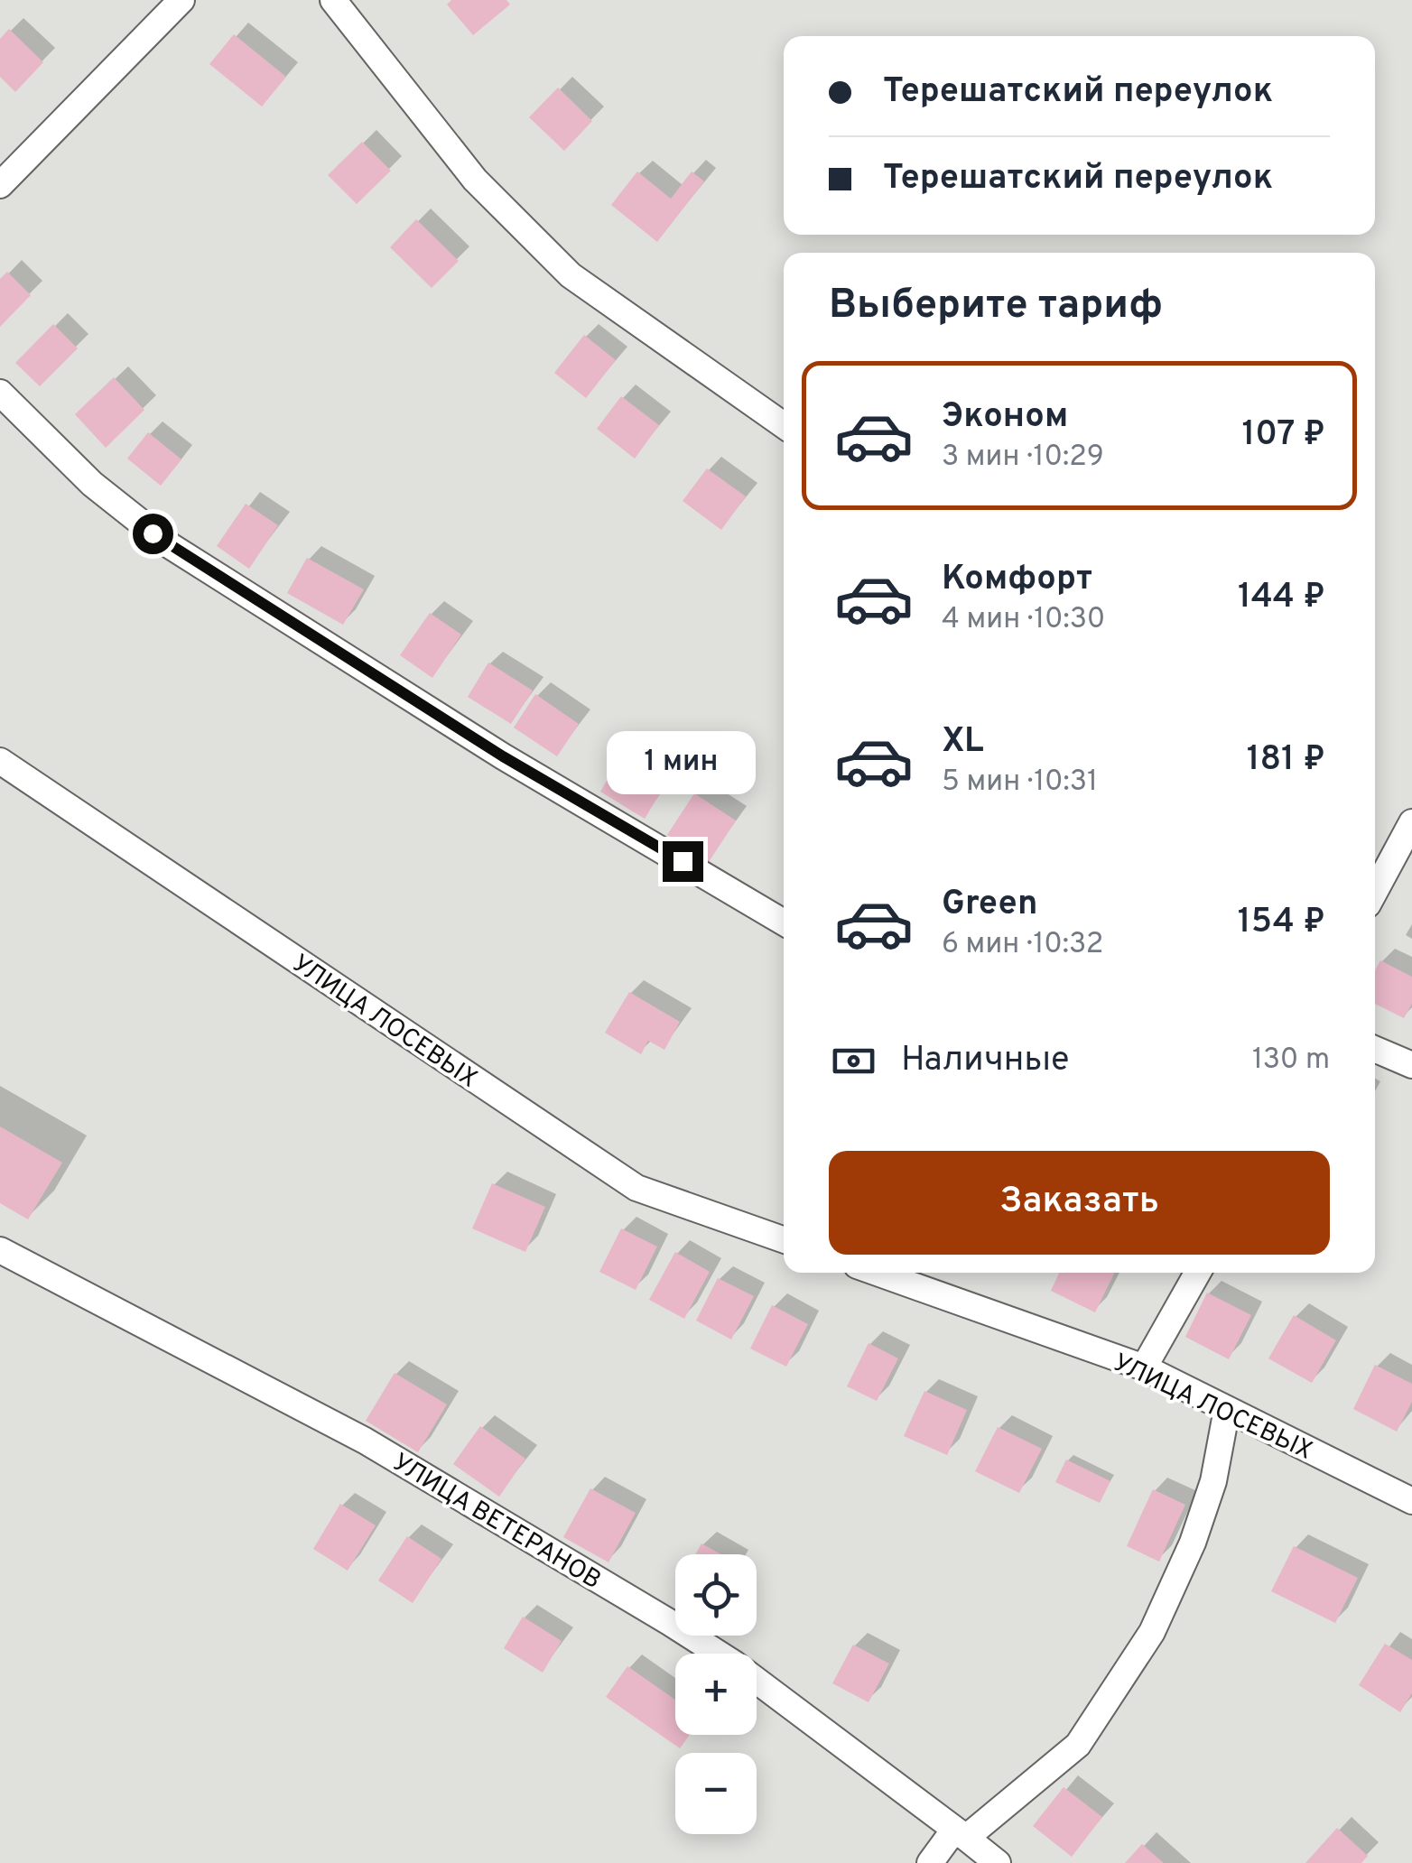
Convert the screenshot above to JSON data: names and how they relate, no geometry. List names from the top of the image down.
{
  "streets": {
    "street": ["УЛИЦА ЛОСЕВЫХ", "УЛИЦА ВЕТЕРАНОВ"]
  },
  "page": {
    "banner": ["Терешатский переулок", "Терешатский переулок"],
    "heading": "Выберите тариф",
    "list": [
      {
        "name": "Эконом",
        "note": "3 мин · 10:29",
        "value": "107 ₽"
      },
      {
        "name": "Комфорт",
        "note": "4 мин · 10:30",
        "value": "144 ₽"
      },
      {
        "name": "XL",
        "note": "5 мин · 10:31",
        "value": "181 ₽"
      },
      {
        "name": "Green",
        "note": "6 мин · 10:32",
        "value": "154 ₽"
      }
    ],
    "bubble": "1 мин",
    "pay": ["Наличные", "130 m"],
    "buttons": "Заказать",
    "map_buttons": ["+", "−"]
  }
}
